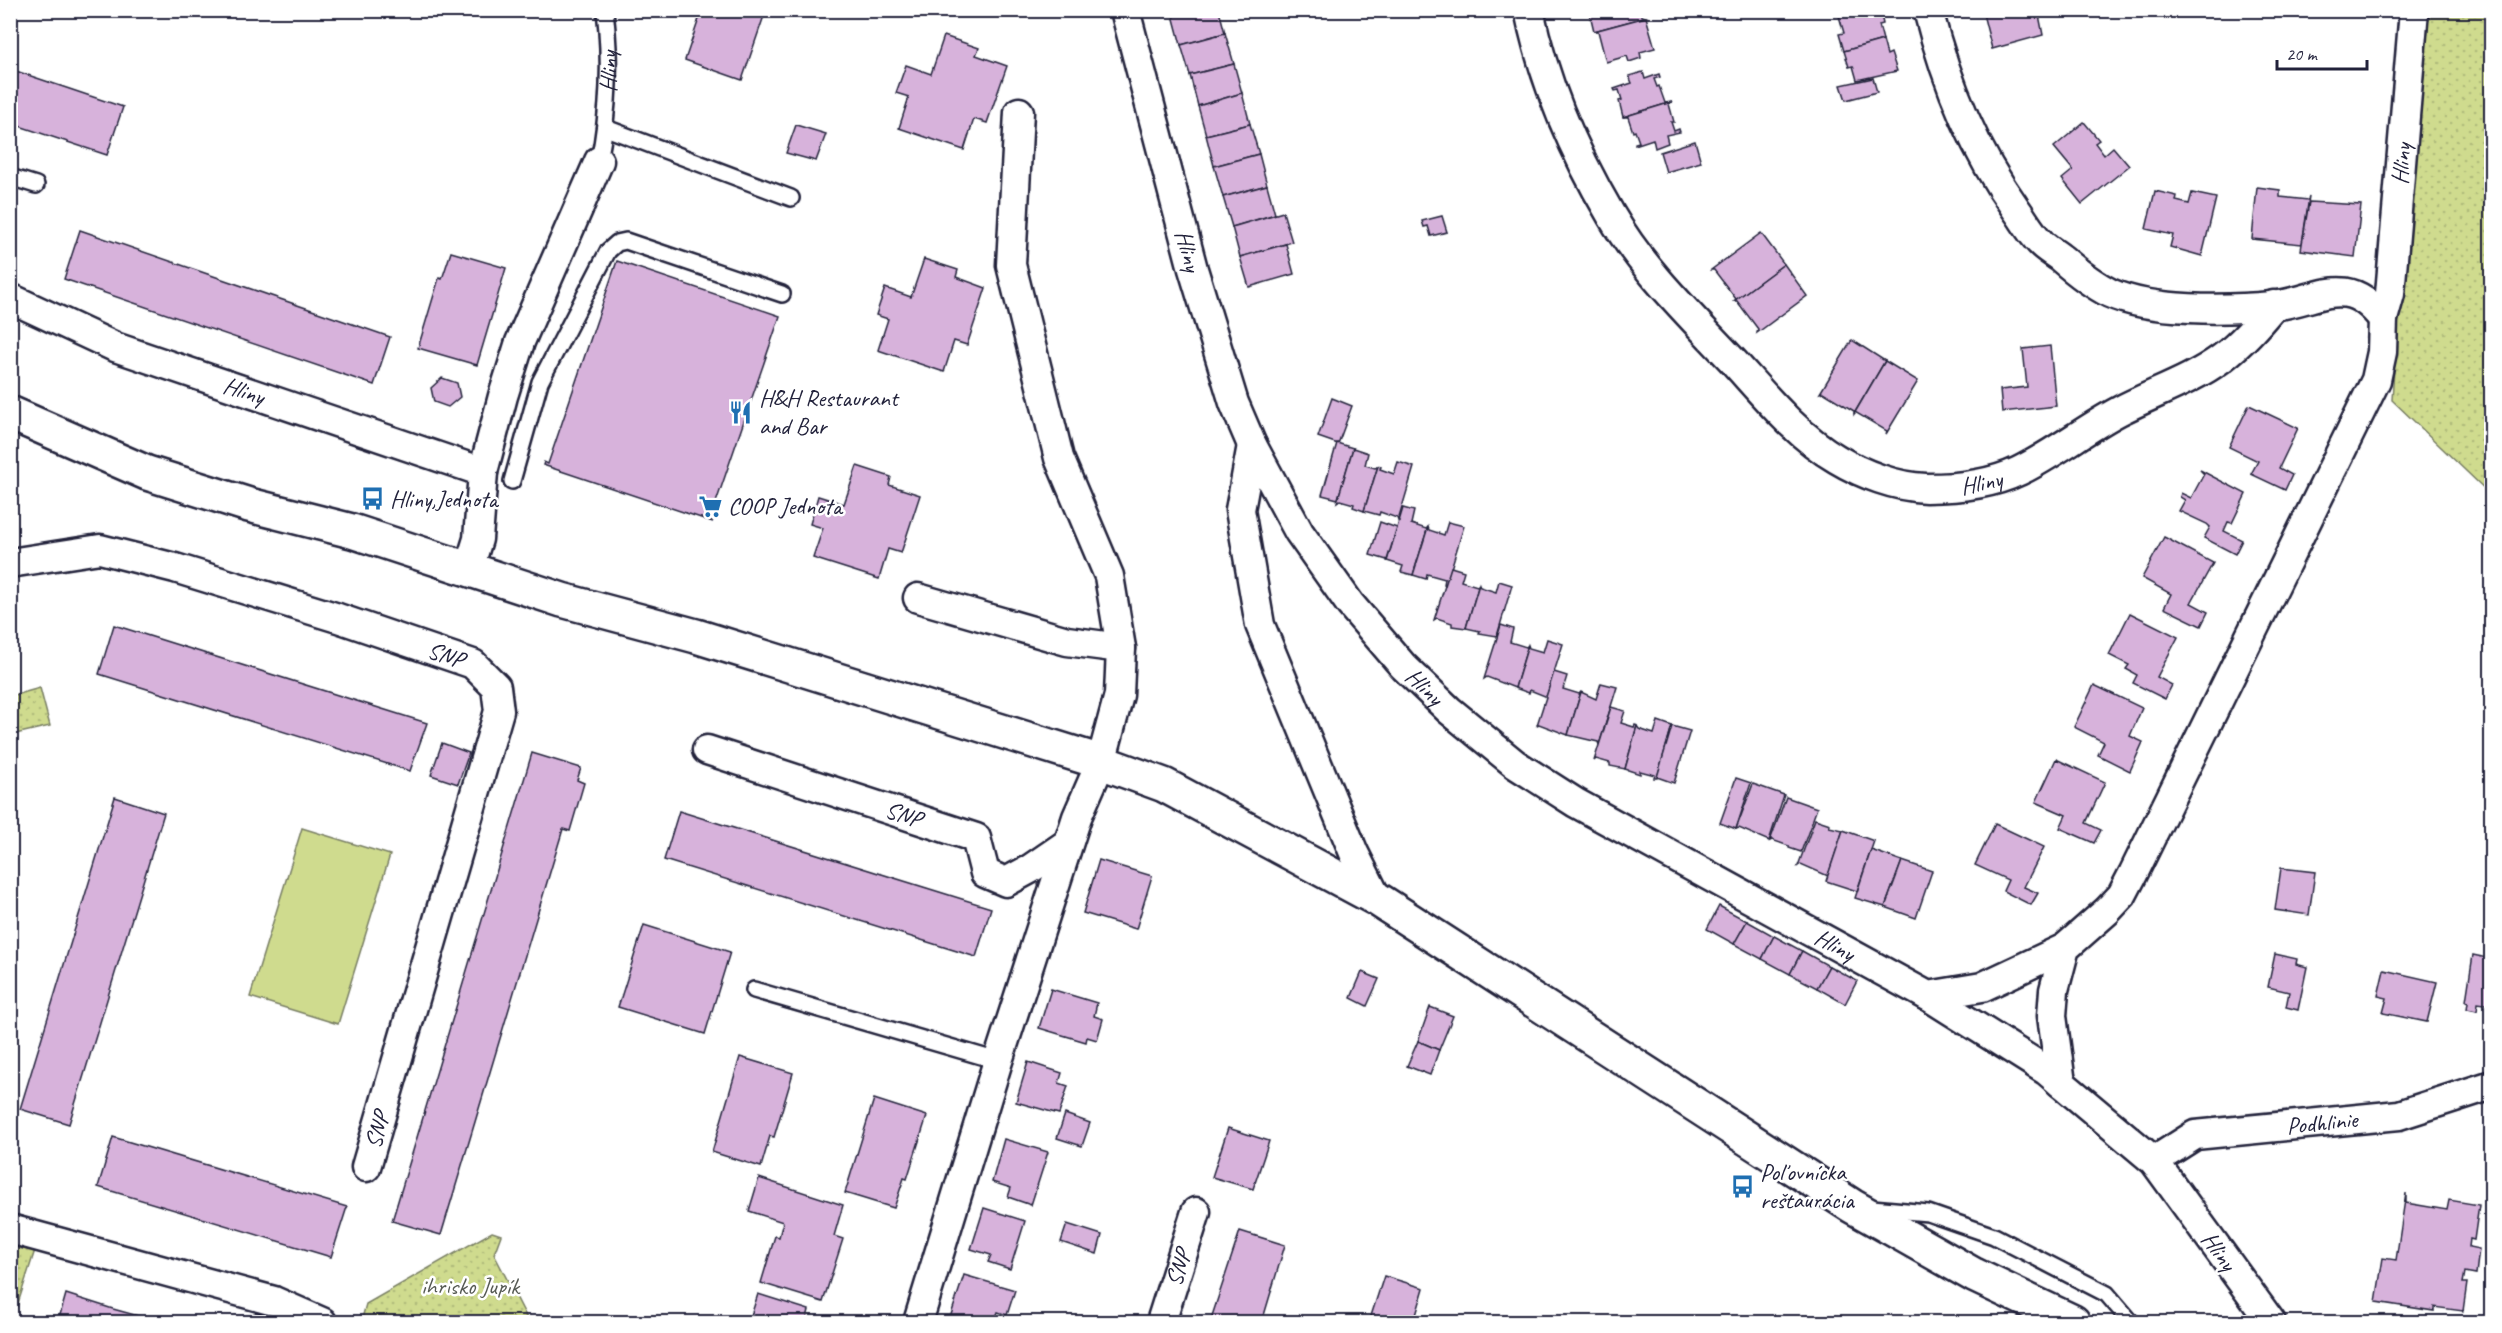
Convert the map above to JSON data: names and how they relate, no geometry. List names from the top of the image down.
{
  "streets": {
    "street": ["Hliny", "SNP", "Podhlinie"]
  },
  "crossings": [
    ["Hliny", "Podhlinie"]
  ],
  "parks": ["ihrisko Jupík"],
  "places": {
    "restaurant": ["H&H Restaurant and Bar"],
    "bus stop": ["Hliny,Jednota", "Poľovnícka reštaurácia"],
    "supermarket": ["COOP Jednota"]
  },
  "scale_bar": "20 m"
}
